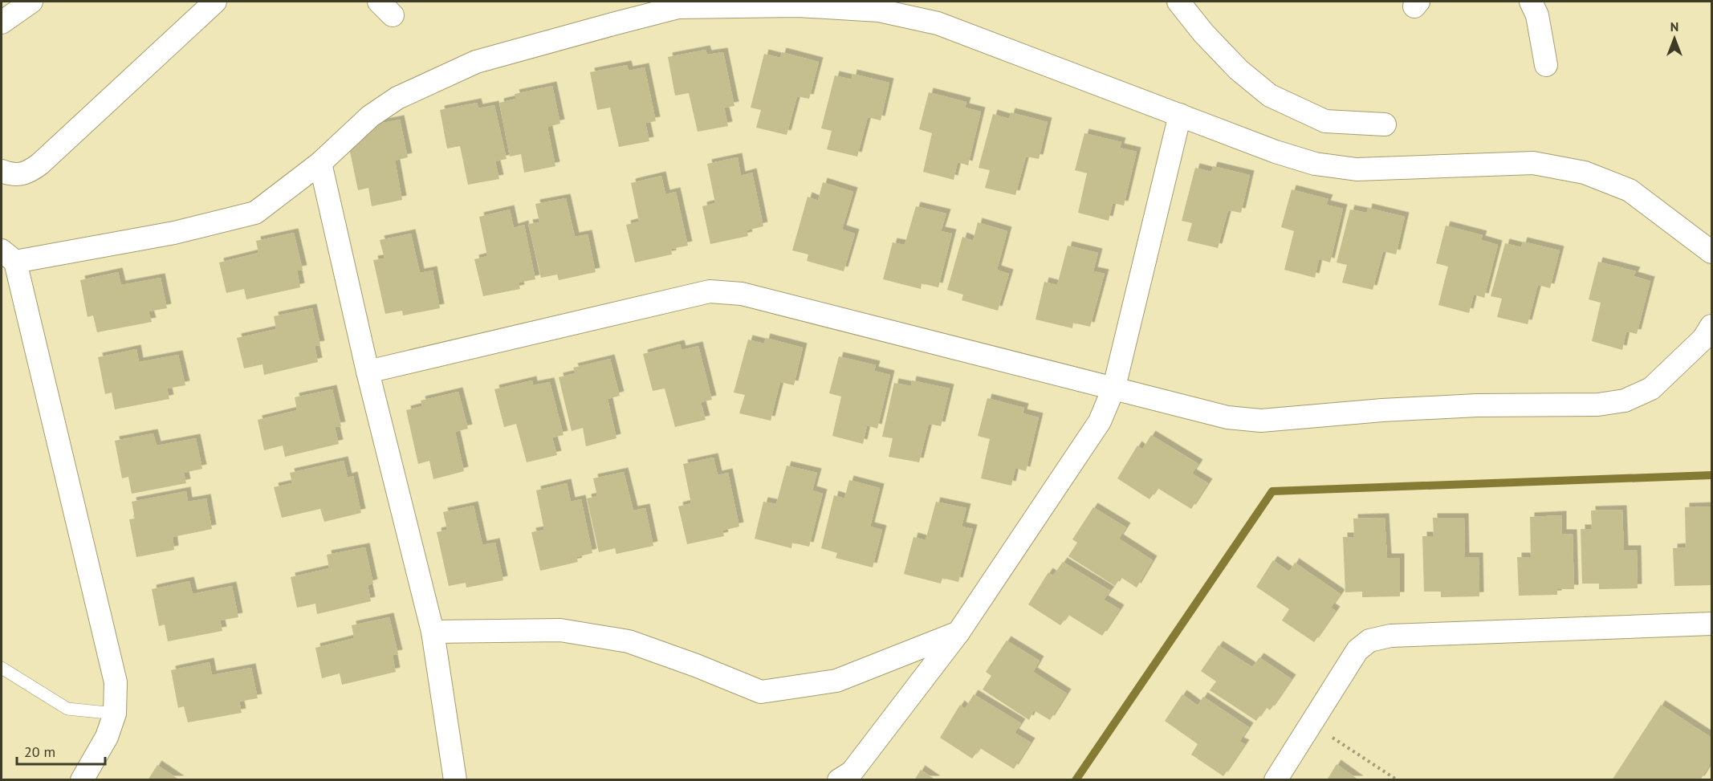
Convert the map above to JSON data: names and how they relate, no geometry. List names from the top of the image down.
{
  "scale_bar": "20 m",
  "north": "top"
}
